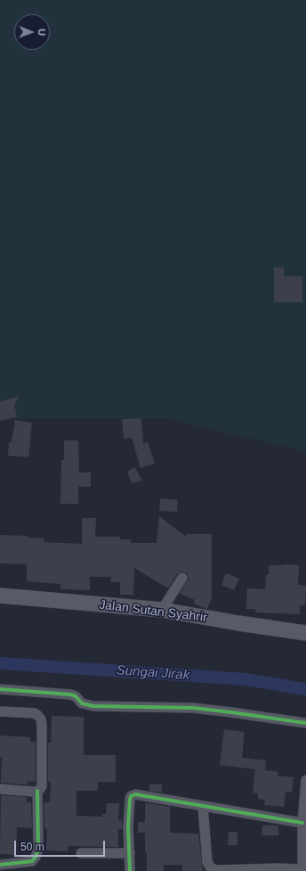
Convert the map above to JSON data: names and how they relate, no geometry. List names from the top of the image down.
{
  "streets": {
    "main road": ["Jalan Sutan Syahrir"]
  },
  "water": ["Sungai Jirak"],
  "scale_bar": "50 m",
  "north": "right"
}
